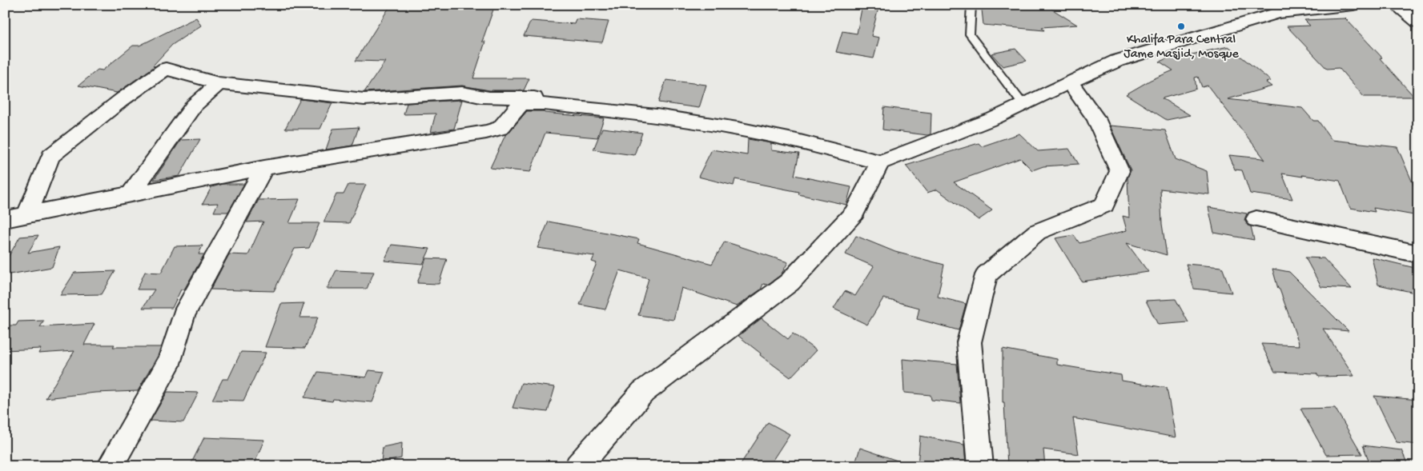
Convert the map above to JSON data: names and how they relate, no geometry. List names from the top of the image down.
{
  "places": ["Khalifa Para Central Jame Masjid, Mosque"]
}
